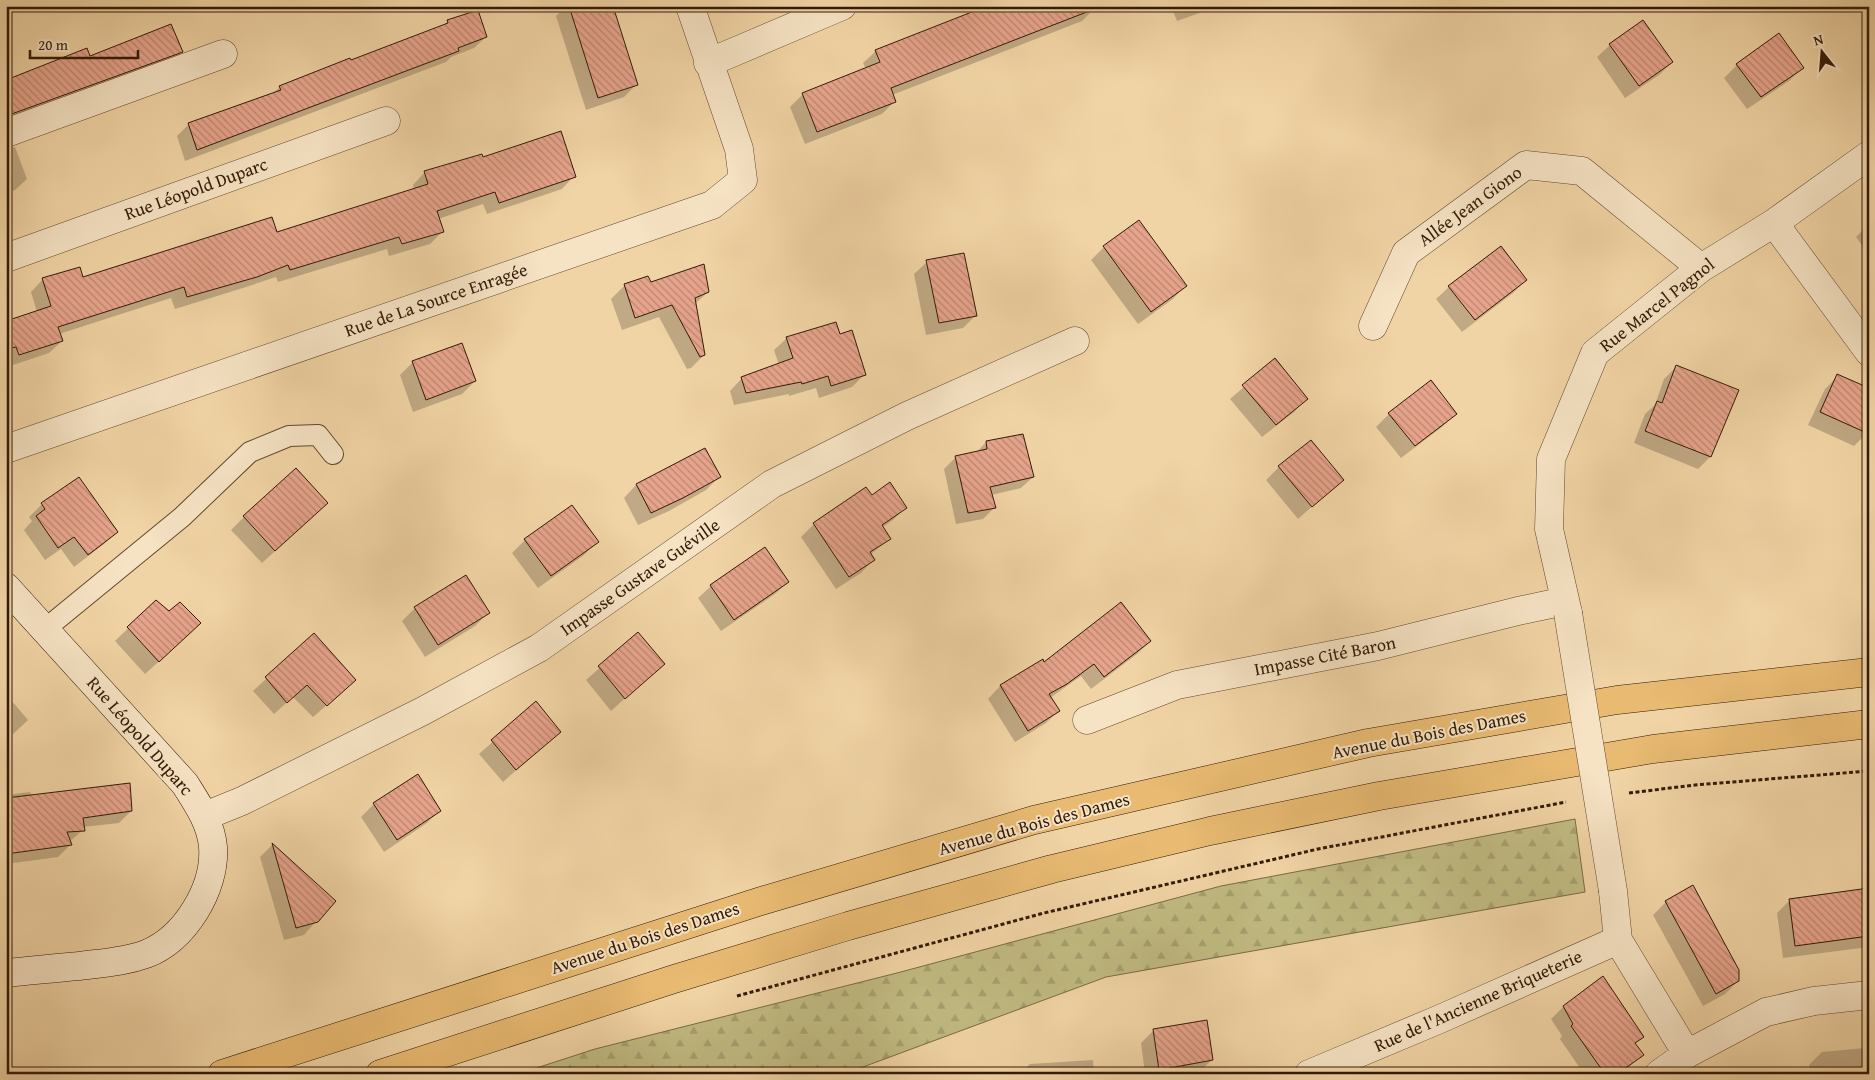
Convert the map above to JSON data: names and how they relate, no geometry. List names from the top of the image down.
{
  "streets": {
    "highway": ["Avenue du Bois des Dames"],
    "street": [
      "Rue Léopold Duparc",
      "Allée Jean Giono",
      "Rue de La Source Enragée",
      "Rue Marcel Pagnol",
      "Impasse Gustave Guéville",
      "Impasse Cité Baron",
      "Rue de l'Ancienne Briqueterie"
    ]
  },
  "crossings": [
    ["Rue Léopold Duparc", "Impasse Gustave Guéville"],
    ["Allée Jean Giono", "Rue Marcel Pagnol"],
    ["Rue Marcel Pagnol", "Impasse Cité Baron"],
    ["Rue Marcel Pagnol", "Rue de l'Ancienne Briqueterie"]
  ],
  "scale_bar": "20 m",
  "north": "top"
}
